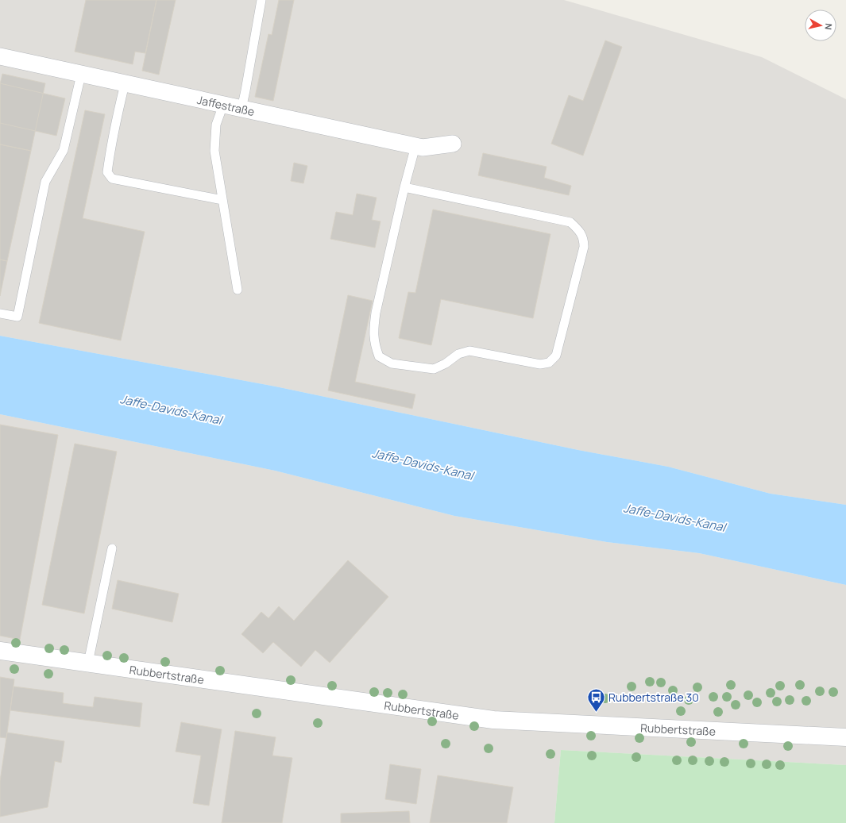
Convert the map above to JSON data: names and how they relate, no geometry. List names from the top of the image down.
{
  "streets": {
    "street": ["Jaffestraße", "Rubbertstraße"]
  },
  "water": ["Jaffe-Davids-Kanal"],
  "places": {
    "bus stop": ["Rubbertstraße 30"]
  },
  "north": "right"
}
